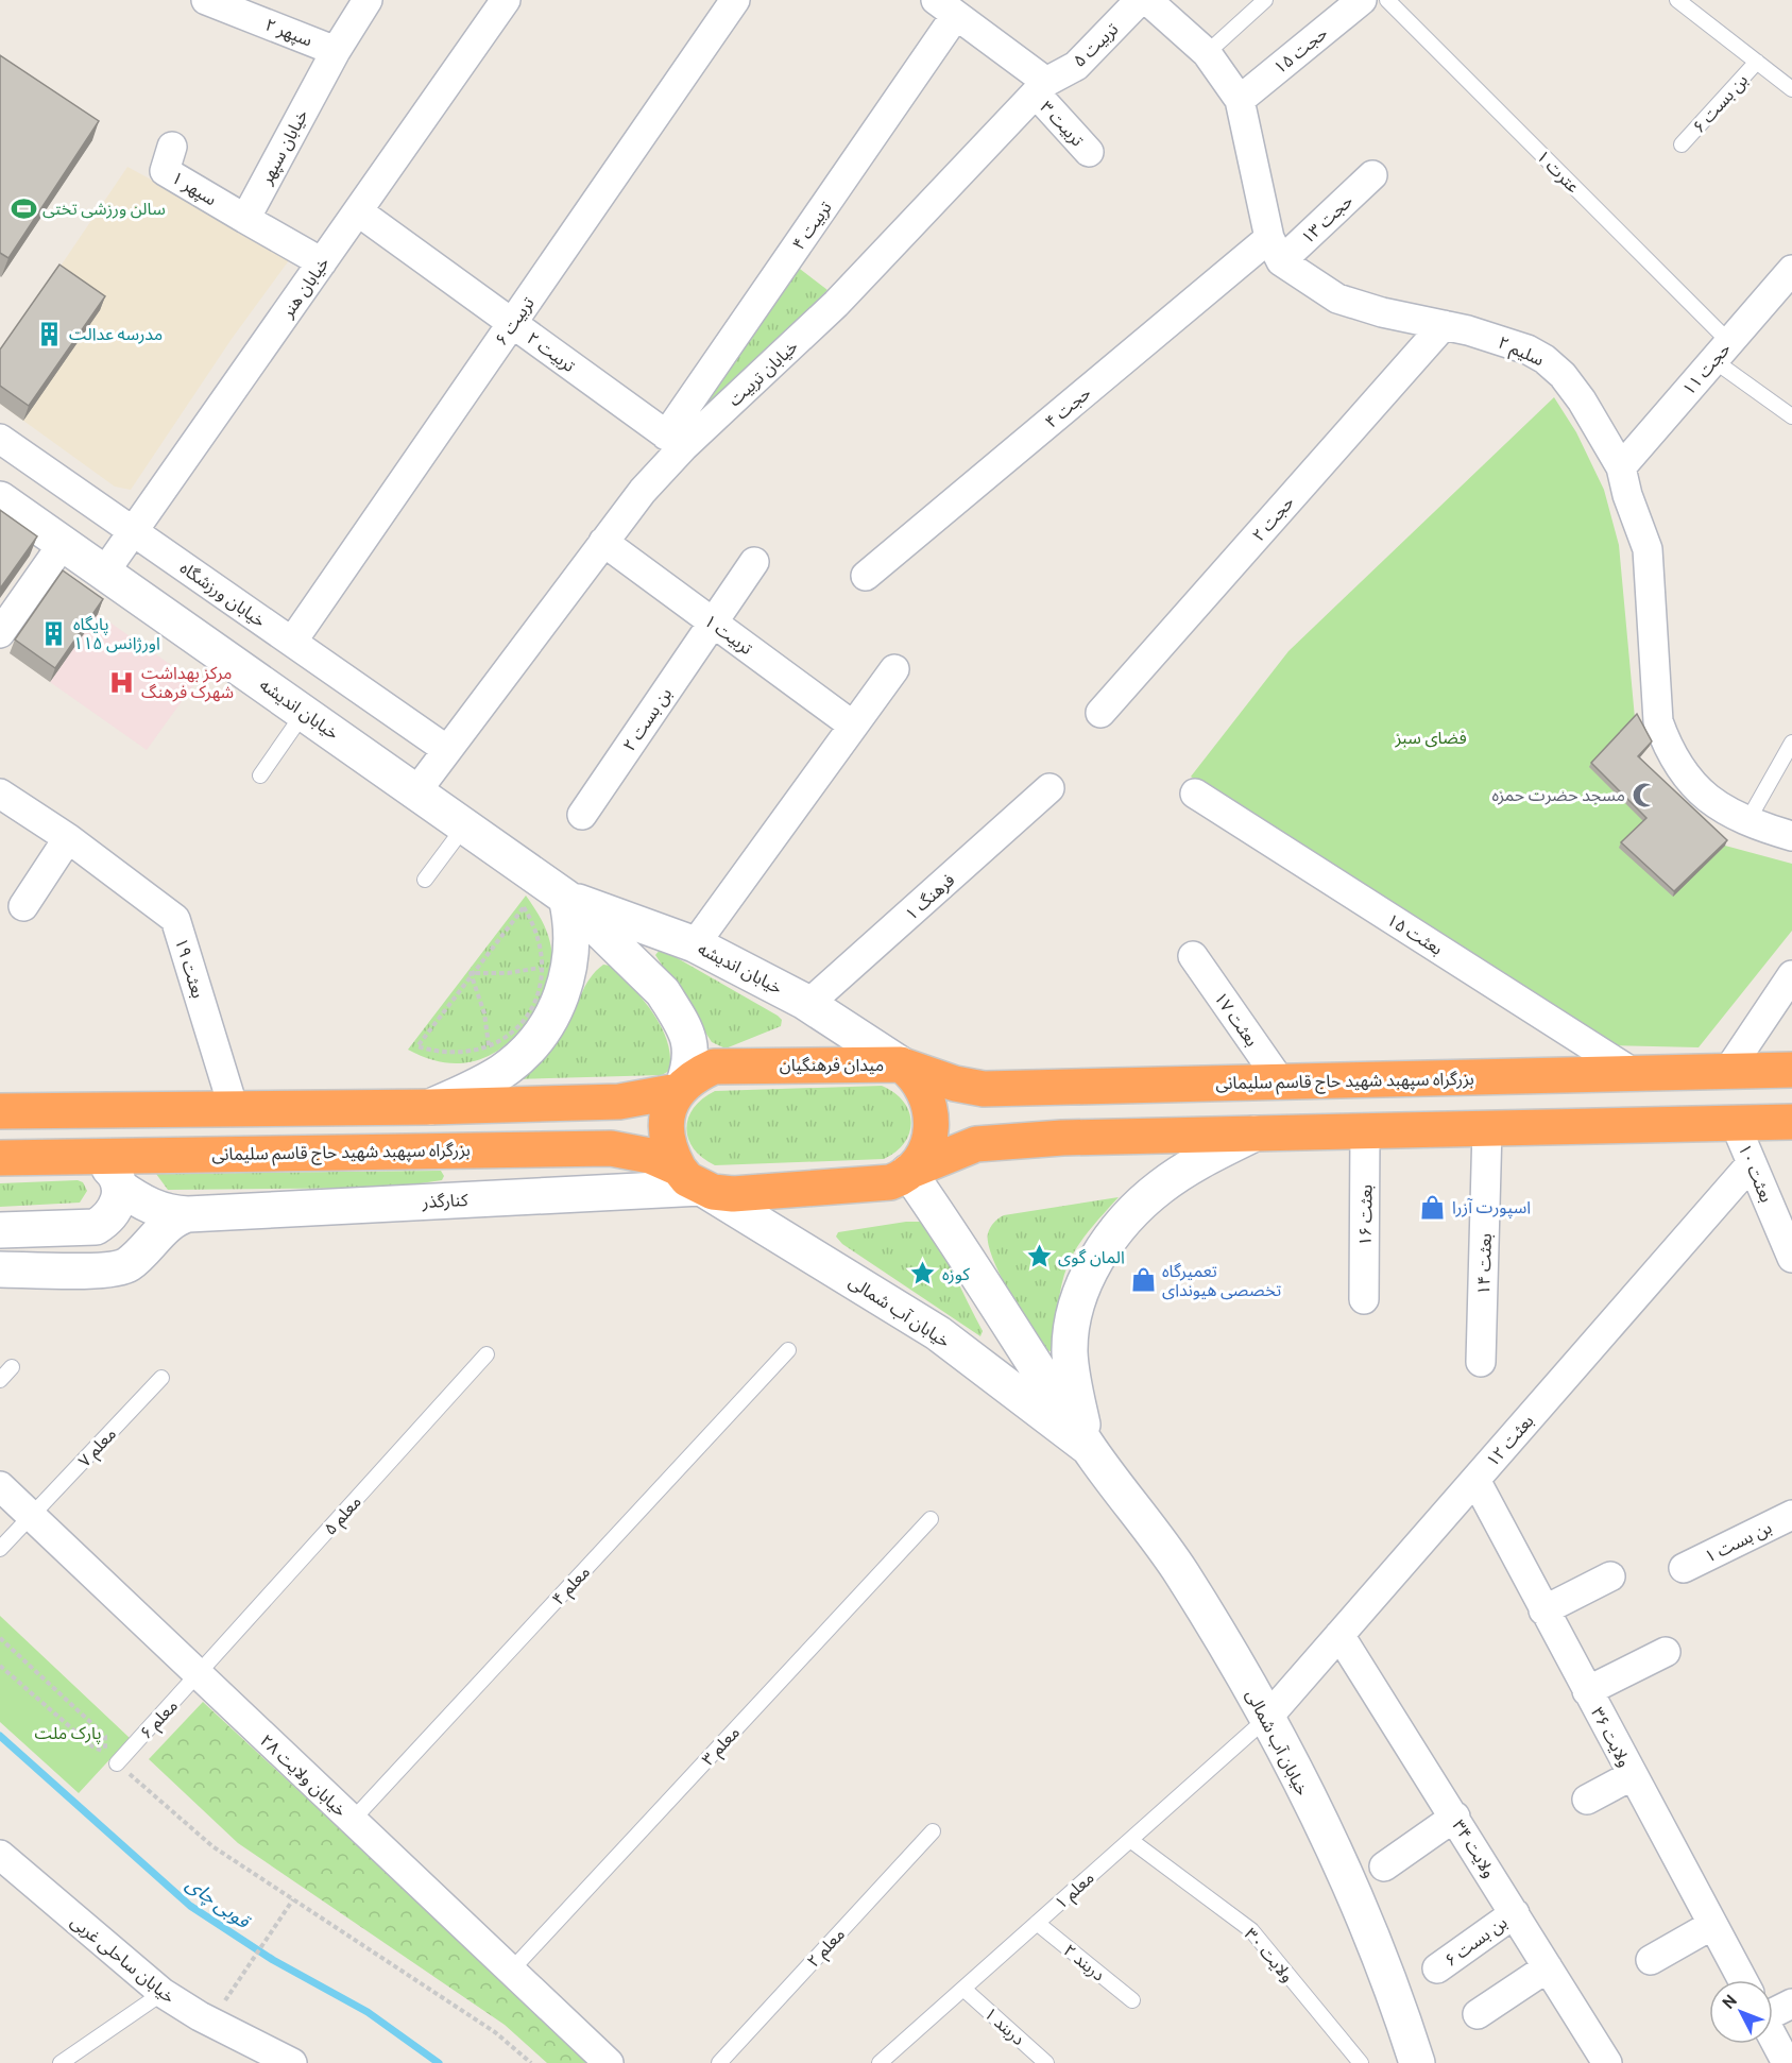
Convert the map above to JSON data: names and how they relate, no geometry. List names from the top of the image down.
{
  "streets": {
    "highway": ["میدان فرهنگیان", "بزرگراه سپهبد شهید حاج قاسم سلیمانی"],
    "main road": ["خیابان اندیشه", "کنارگذر", "خیابان آب شمالی"],
    "street": [
      "سپهر ۲",
      "تربیت ۵",
      "حجت ۱۵",
      "بن بست ۶",
      "تربیت ۳",
      "خیابان سپهر",
      "سپهر ۱",
      "حجت ۱۳",
      "تربیت ۴",
      "خیابان هنر",
      "تربیت ۶",
      "سلیم ۲",
      "تربیت ۲",
      "حجت ۱۱",
      "خیابان تربیت",
      "حجت ۴",
      "حجت ۲",
      "خیابان ورزشگاه",
      "تربیت ۱",
      "بن بست ۲",
      "فرهنگ ۱",
      "بعثت ۱۵",
      "بعثت ۱۹",
      "بعثت ۱۷",
      "بعثت ۱۰",
      "بعثت ۱۶",
      "بعثت ۱۴",
      "بعثت ۱۲",
      "بن بست ۱",
      "ولایت ۳۶",
      "خیابان ولایت ۲۸",
      "ولایت ۳۴",
      "خیابان ساحلی غربی"
    ],
    "lane": [
      "عترت ۱",
      "معلم ۷",
      "معلم ۵",
      "معلم ۴",
      "معلم ۶",
      "معلم ۳",
      "معلم ۱",
      "معلم ۲",
      "ولایت ۳۰",
      "دربند ۲",
      "دربند ۱"
    ]
  },
  "crossings": [
    ["سپهر ۲", "خیابان سپهر"],
    ["تربیت ۵", "تربیت ۳"],
    ["تربیت ۵", "خیابان تربیت"],
    ["بن بست ۶", "ولایت ۳۴"],
    ["تربیت ۳", "خیابان تربیت"],
    ["خیابان سپهر", "سپهر ۱"],
    ["عترت ۱", "حجت ۱۱"],
    ["حجت ۱۳", "سلیم ۲"],
    ["حجت ۱۳", "حجت ۴"],
    ["تربیت ۴", "تربیت ۲"],
    ["تربیت ۴", "خیابان تربیت"],
    ["خیابان هنر", "تربیت ۲"],
    ["خیابان هنر", "خیابان ورزشگاه"],
    ["خیابان هنر", "خیابان اندیشه"],
    ["تربیت ۶", "تربیت ۲"],
    ["تربیت ۶", "خیابان ورزشگاه"],
    ["سلیم ۲", "حجت ۱۱"],
    ["سلیم ۲", "حجت ۴"],
    ["سلیم ۲", "حجت ۲"],
    ["تربیت ۲", "خیابان تربیت"],
    ["خیابان تربیت", "خیابان ورزشگاه"],
    ["خیابان تربیت", "تربیت ۱"],
    ["خیابان تربیت", "خیابان اندیشه"],
    ["تربیت ۱", "بن بست ۲"],
    ["خیابان اندیشه", "فرهنگ ۱"],
    ["خیابان اندیشه", "میدان فرهنگیان"],
    ["خیابان اندیشه", "بزرگراه سپهبد شهید حاج قاسم سلیمانی"],
    ["بعثت ۱۵", "بزرگراه سپهبد شهید حاج قاسم سلیمانی"],
    ["بعثت ۱۷", "بزرگراه سپهبد شهید حاج قاسم سلیمانی"],
    ["میدان فرهنگیان", "بزرگراه سپهبد شهید حاج قاسم سلیمانی"],
    ["میدان فرهنگیان", "خیابان آب شمالی"],
    ["بزرگراه سپهبد شهید حاج قاسم سلیمانی", "کنارگذر"],
    ["بزرگراه سپهبد شهید حاج قاسم سلیمانی", "خیابان آب شمالی"],
    ["بعثت ۱۰", "بعثت ۱۲"],
    ["کنارگذر", "خیابان آب شمالی"],
    ["خیابان آب شمالی", "بعثت ۱۲"],
    ["خیابان آب شمالی", "معلم ۱"],
    ["بعثت ۱۲", "ولایت ۳۶"],
    ["بعثت ۱۲", "ولایت ۳۴"],
    ["بعثت ۱۲", "معلم ۱"],
    ["معلم ۷", "خیابان ولایت ۲۸"],
    ["معلم ۵", "معلم ۶"],
    ["معلم ۵", "خیابان ولایت ۲۸"],
    ["معلم ۴", "خیابان ولایت ۲۸"],
    ["معلم ۶", "خیابان ولایت ۲۸"],
    ["معلم ۳", "خیابان ولایت ۲۸"],
    ["معلم ۱", "ولایت ۳۰"],
    ["معلم ۱", "دربند ۲"],
    ["معلم ۱", "دربند ۱"]
  ],
  "water": ["قوبی چای"],
  "parks": ["فضای سبز", "پارک ملت"],
  "places": {
    "sports": ["سالن ورزشی تختی"],
    "building": ["مدرسه عدالت", "پایگاه اورژانس ۱۱۵"],
    "hospital": ["مرکز بهداشت شهرک فرهنگ"],
    "mosque": ["مسجد حضرت حمزه"],
    "shop": ["اسپورت آزرا", "تعمیرگاه تخصصی هیوندای"],
    "place": ["المان گوی", "کوزه"]
  },
  "north": "top left"
}
